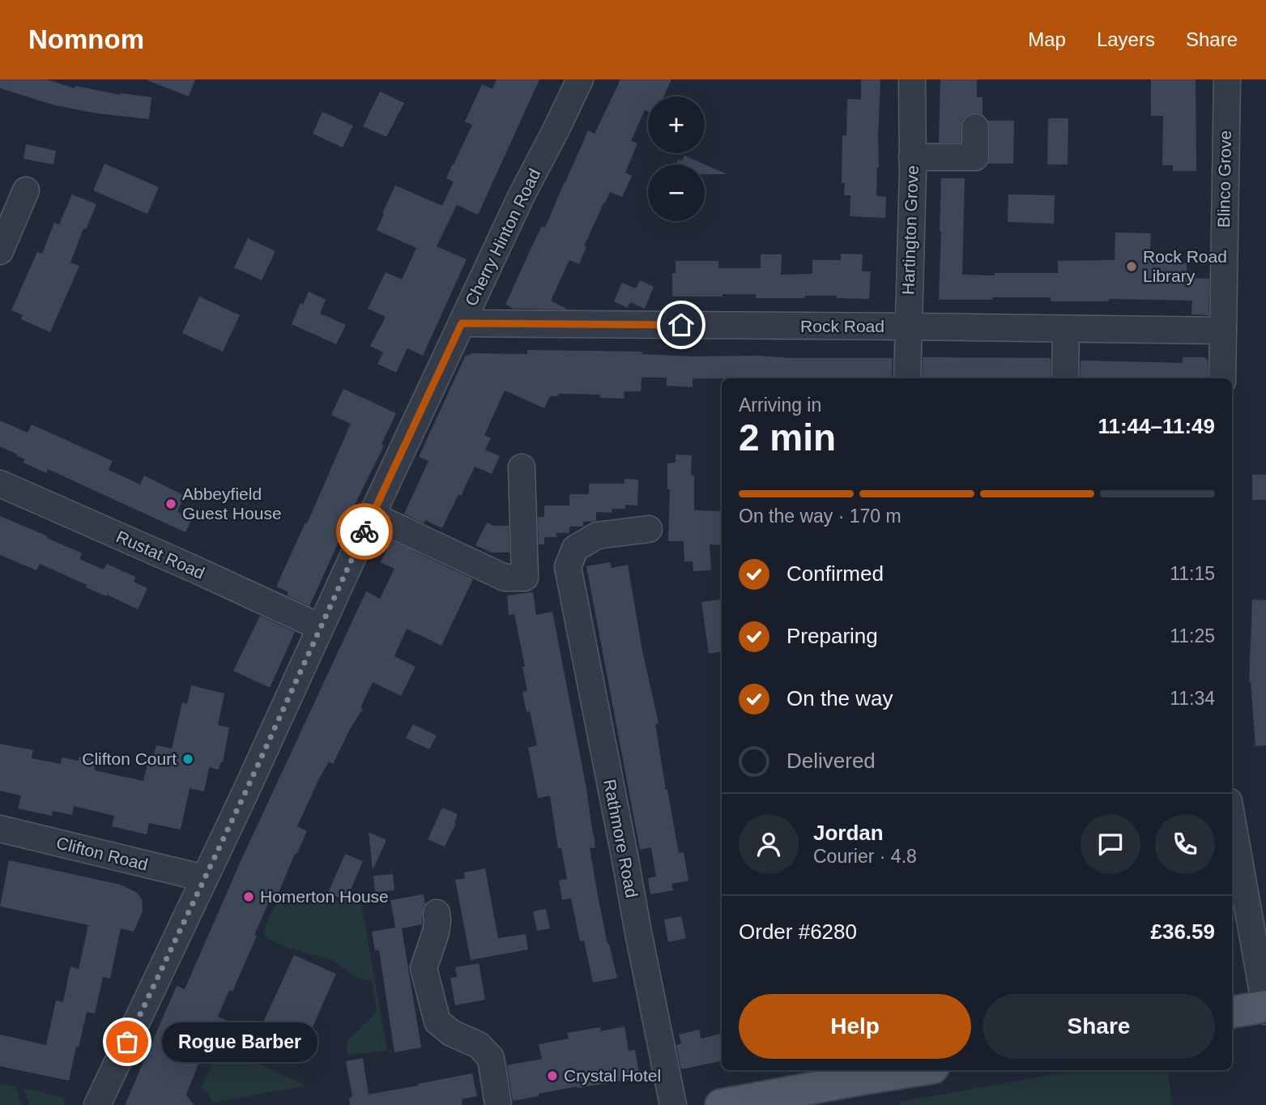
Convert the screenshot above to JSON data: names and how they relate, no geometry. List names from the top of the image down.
{
  "streets": {
    "street": [
      "Blinco Grove",
      "Hartington Grove",
      "Cherry Hinton Road",
      "Rock Road",
      "Rustat Road",
      "Rathmore Road",
      "Clifton Road"
    ]
  },
  "crossings": [
    ["Blinco Grove", "Rock Road"],
    ["Hartington Grove", "Rock Road"],
    ["Cherry Hinton Road", "Rock Road"],
    ["Cherry Hinton Road", "Rustat Road"],
    ["Cherry Hinton Road", "Clifton Road"]
  ],
  "places": [
    "Rock Road Library",
    "Abbeyfield Guest House",
    "Clifton Court",
    "Homerton House",
    "Rogue Barber",
    "Crystal Hotel"
  ],
  "page": {
    "header": "Nomnom",
    "nav": ["Map", "Layers", "Share"],
    "map_buttons": ["+", "−"],
    "heading": ["2 min", "Arriving in", "11:44–11:49"],
    "panel": [
      "Jordan",
      "Courier · 4.8",
      "Order #6280",
      "£36.59"
    ],
    "bar": "On the way · 170 m",
    "list": [
      ["Confirmed", "11:15"],
      ["Preparing", "11:25"],
      ["On the way", "11:34"],
      "Delivered"
    ],
    "buttons": ["Help", "Share"],
    "bubble": "Rogue Barber"
  }
}
